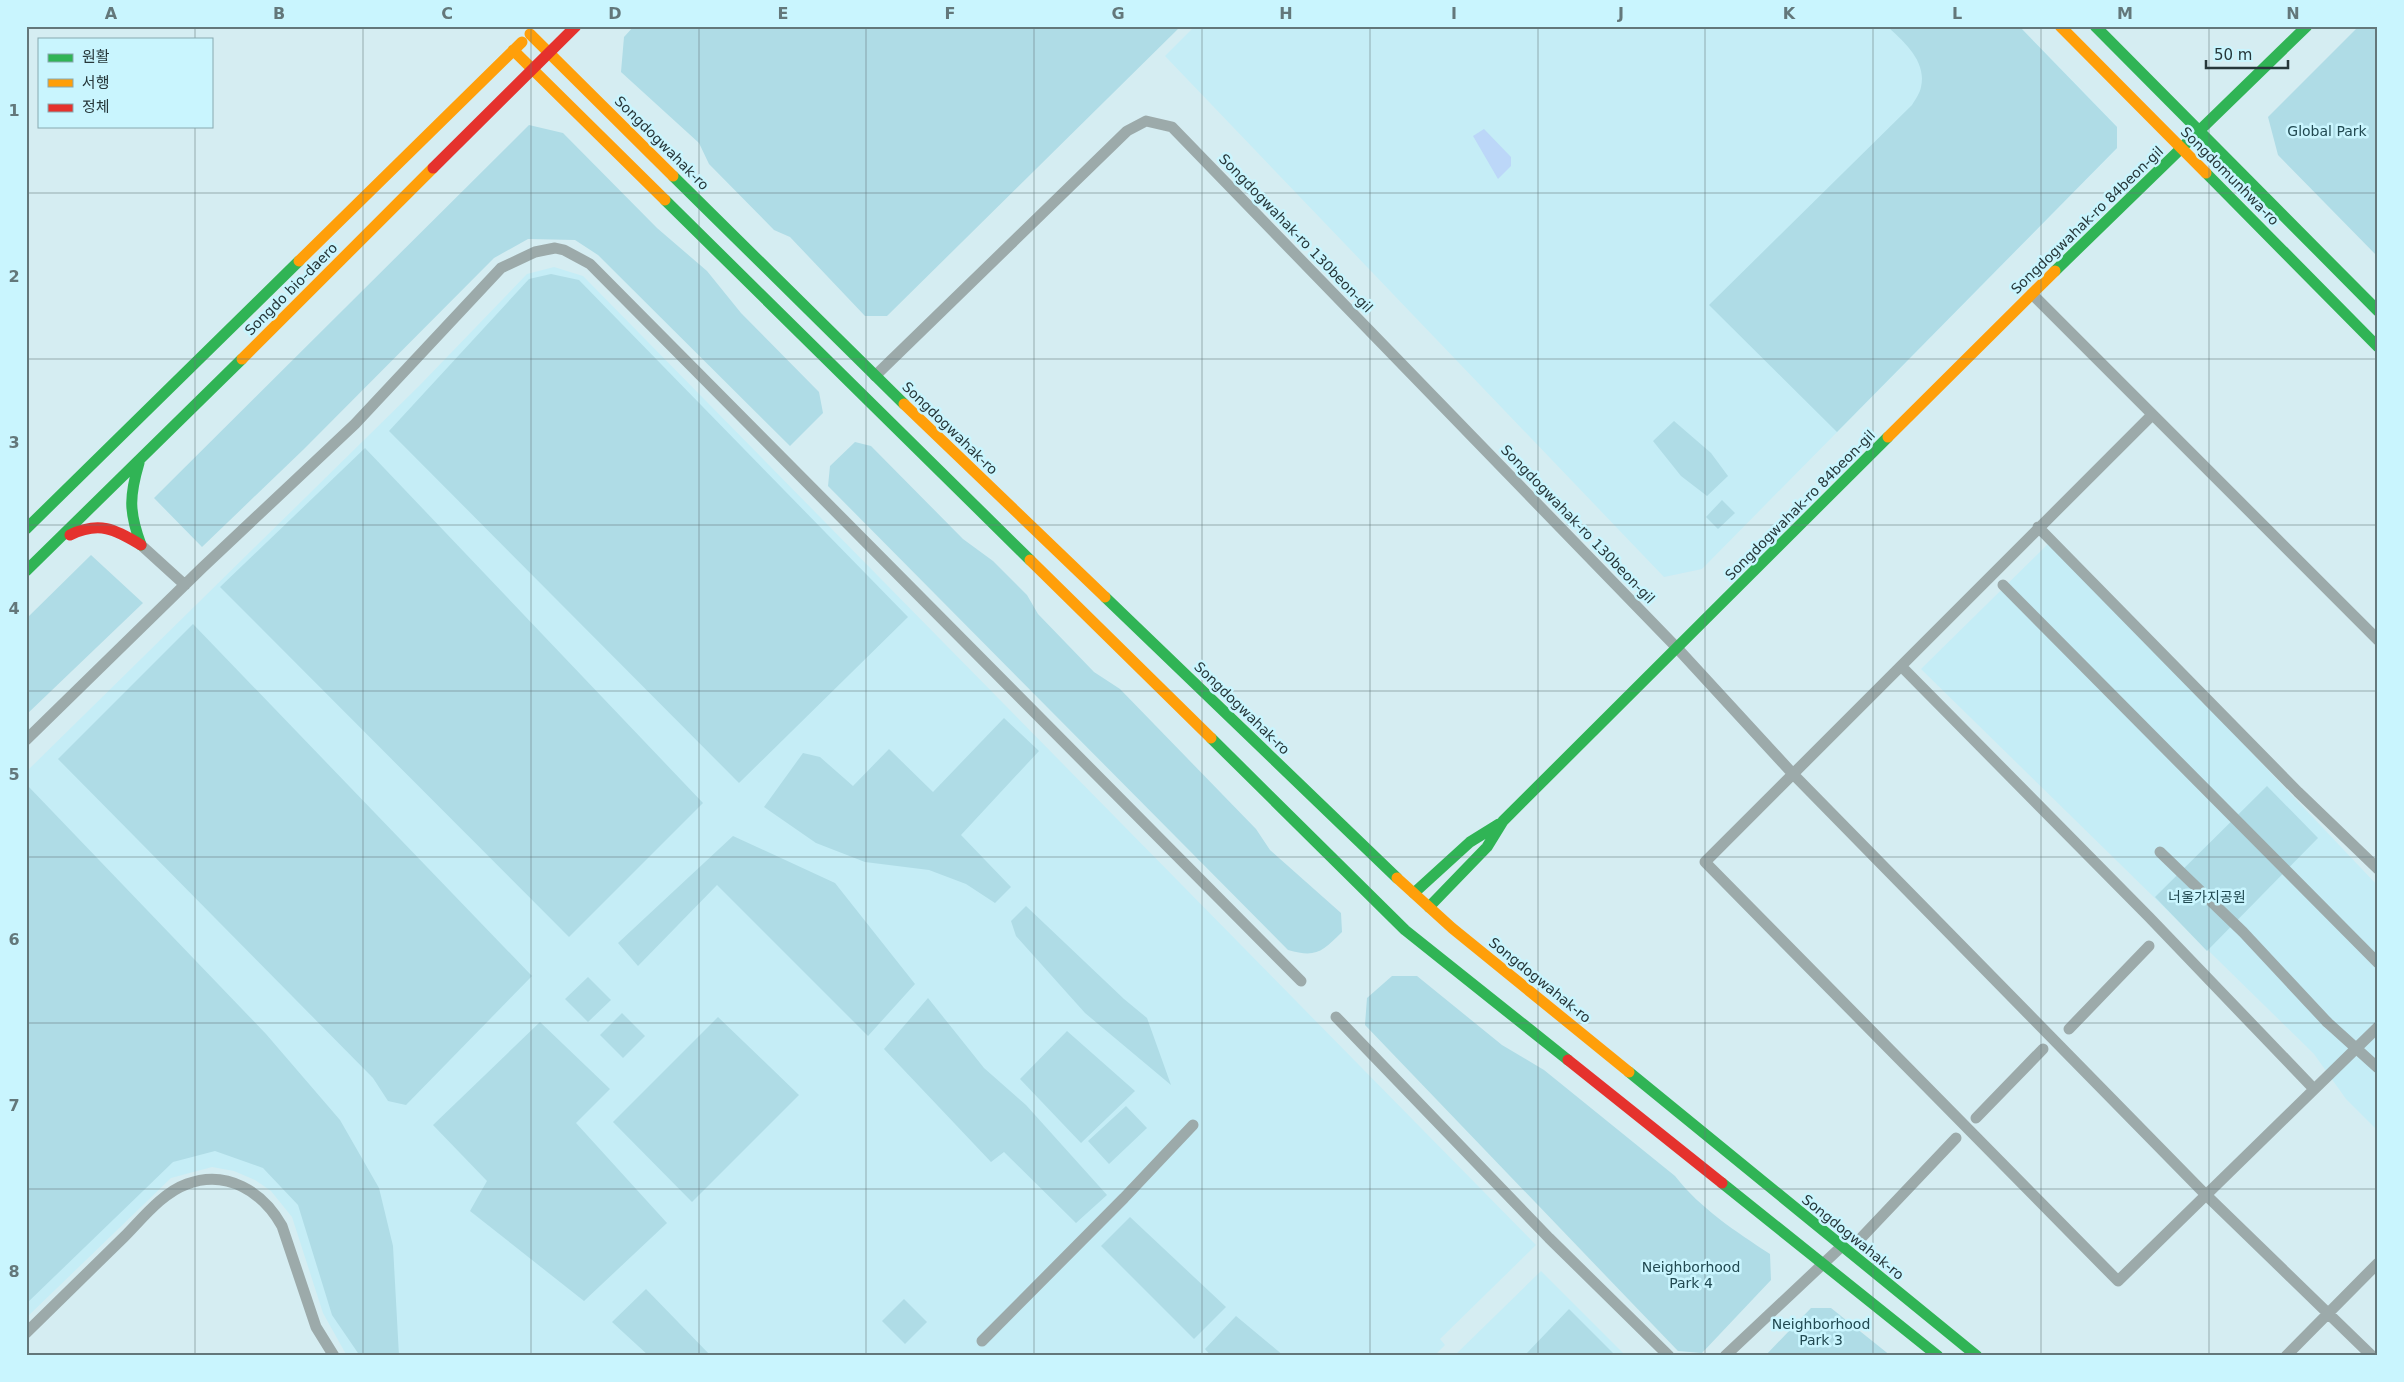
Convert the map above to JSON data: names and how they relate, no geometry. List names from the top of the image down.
{
  "streets": {
    "main road": [
      "Songdogwahak-ro",
      "Songdomunhwa-ro",
      "Songdogwahak-ro 84beon-gil",
      "Songdo bio-daero"
    ],
    "street": ["Songdogwahak-ro 130beon-gil"]
  },
  "crossings": [
    ["Songdogwahak-ro", "Songdogwahak-ro 84beon-gil"],
    ["Songdogwahak-ro", "Songdogwahak-ro 130beon-gil"],
    ["Songdogwahak-ro", "Songdo bio-daero"],
    ["Songdomunhwa-ro", "Songdogwahak-ro 84beon-gil"],
    ["Songdogwahak-ro 84beon-gil", "Songdogwahak-ro 130beon-gil"]
  ],
  "parks": [
    "Global Park",
    "너울가지공원",
    "Neighborhood Park 4",
    "Neighborhood Park 3"
  ],
  "legend": ["원활", "서행", "정체"],
  "scale_bar": "50 m",
  "grid": {
    "columns": [
      "A",
      "B",
      "C",
      "D",
      "E",
      "F",
      "G",
      "H",
      "I",
      "J",
      "K",
      "L",
      "M",
      "N"
    ],
    "rows": [
      "1",
      "2",
      "3",
      "4",
      "5",
      "6",
      "7",
      "8"
    ]
  }
}
